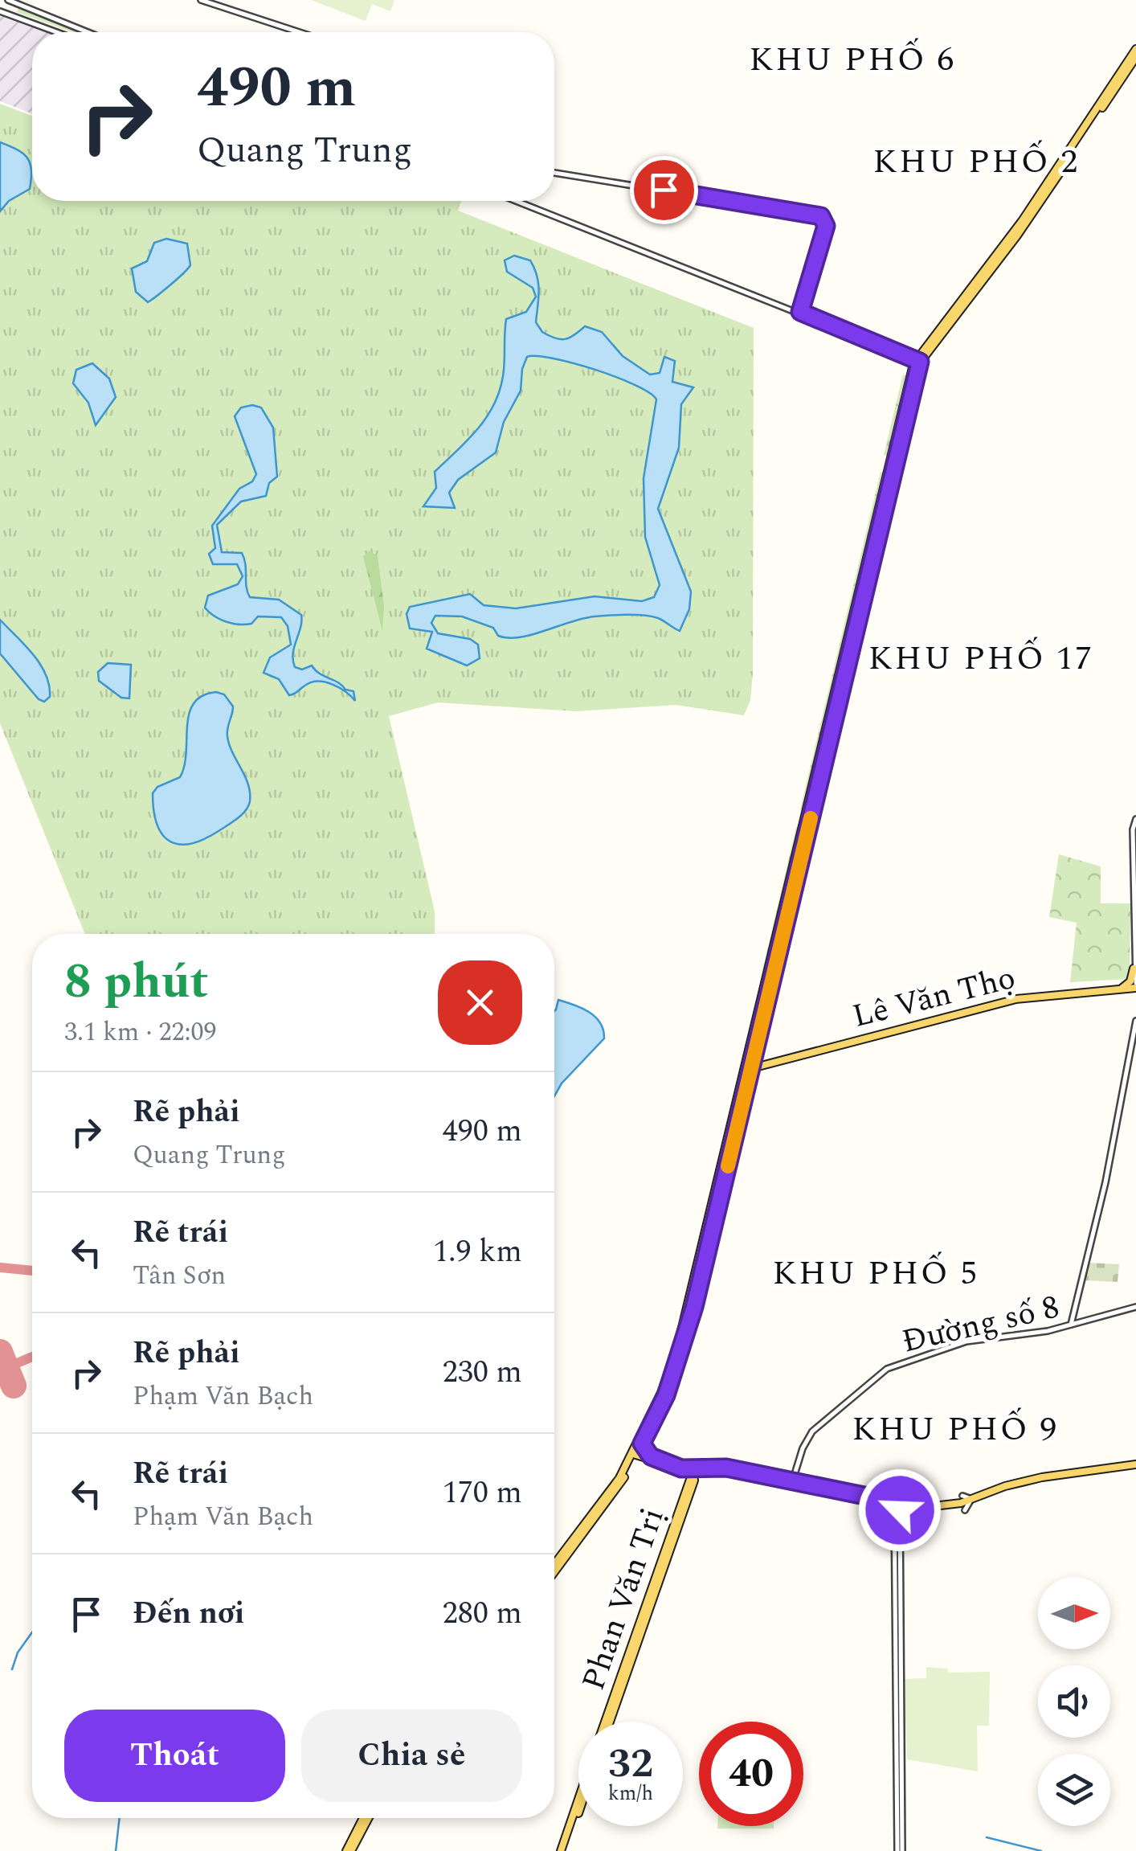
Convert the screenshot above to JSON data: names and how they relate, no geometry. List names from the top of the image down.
{
  "streets": {
    "main road": ["Lê Văn Thọ", "Phan Văn Trị"],
    "street": ["Đường số 8"]
  },
  "districts": [
    "KHU PHỐ 6",
    "KHU PHỐ 2",
    "KHU PHỐ 17",
    "KHU PHỐ 5",
    "KHU PHỐ 9"
  ],
  "north": "right",
  "page": {
    "turn": ["490 m", "Quang Trung"],
    "heading": ["8 phút", "3.1 km · 22:09"],
    "list": [
      {
        "name": "Rẽ phải",
        "note": "Quang Trung",
        "value": "490 m"
      },
      {
        "name": "Rẽ trái",
        "note": "Tân Sơn",
        "value": "1.9 km"
      },
      {
        "name": "Rẽ phải",
        "note": "Phạm Văn Bạch",
        "value": "230 m"
      },
      {
        "name": "Rẽ trái",
        "note": "Phạm Văn Bạch",
        "value": "170 m"
      },
      {
        "name": "Đến nơi",
        "value": "280 m"
      }
    ],
    "buttons": ["Thoát", "Chia sẻ"],
    "speed": "32 km/h",
    "limit": "40"
  }
}
